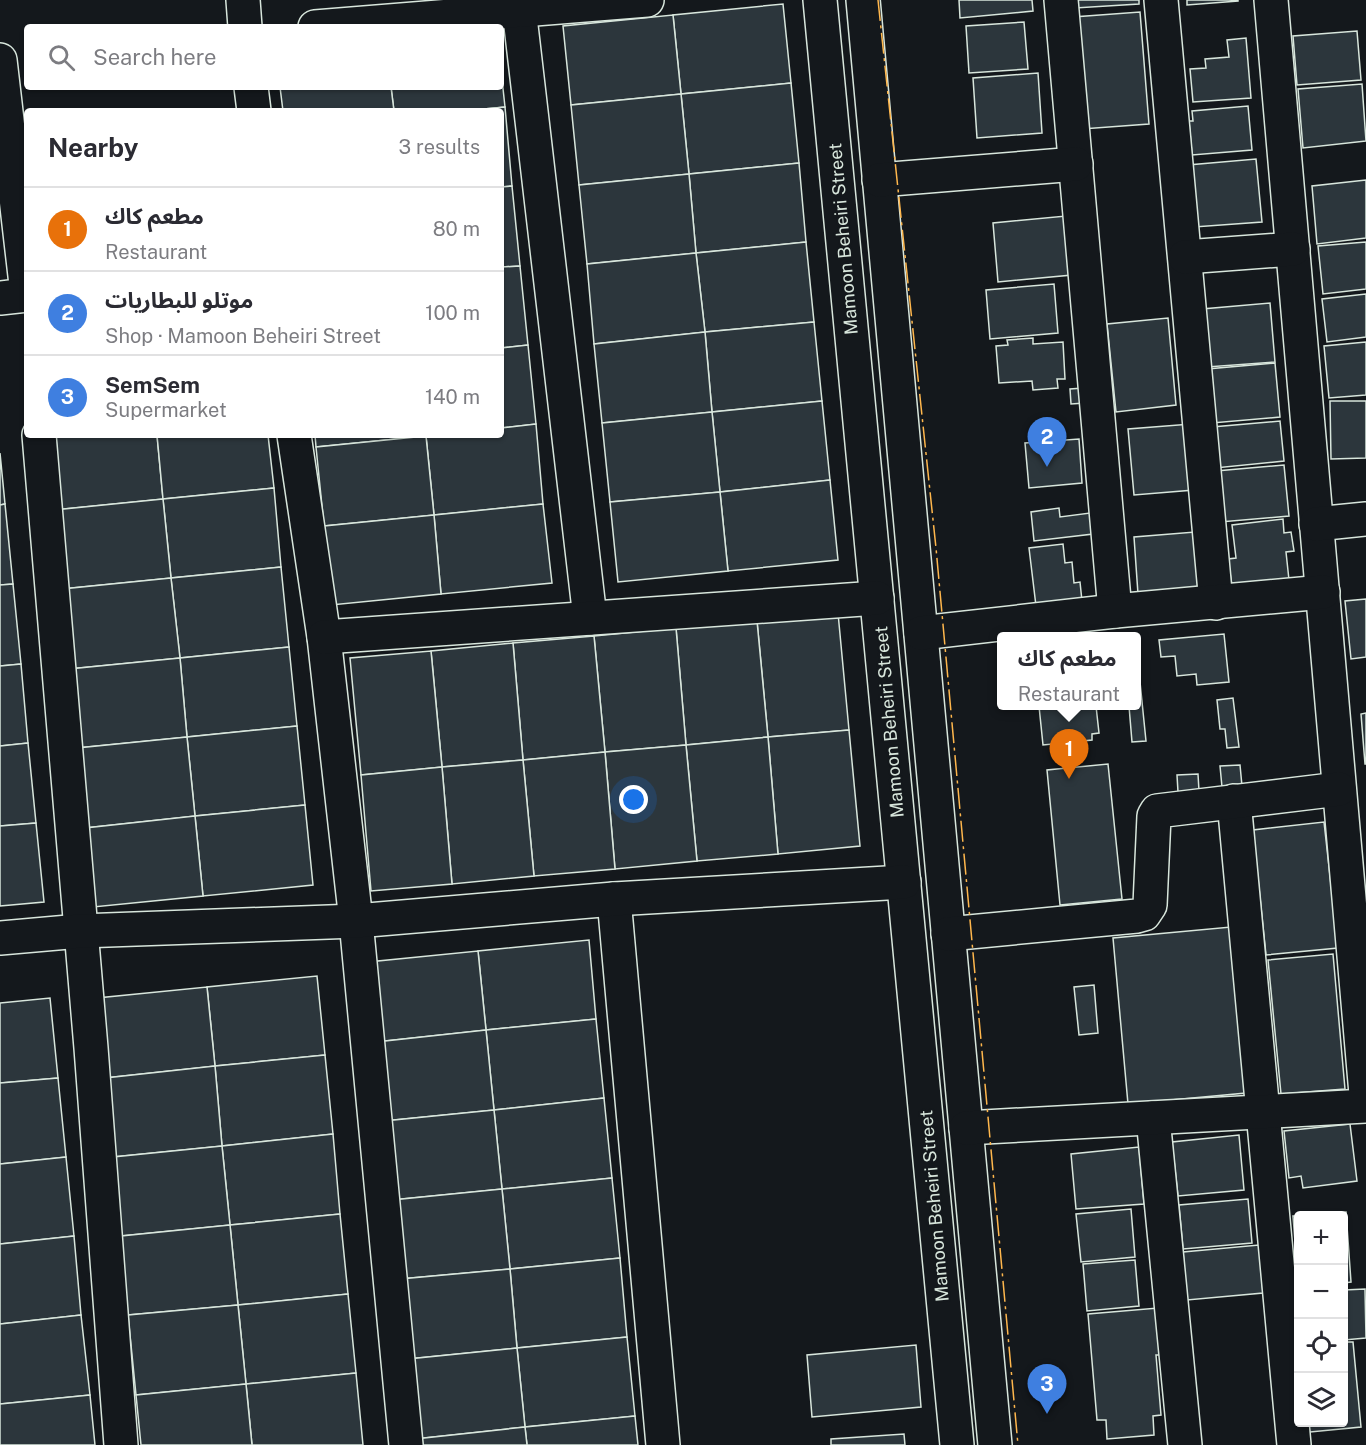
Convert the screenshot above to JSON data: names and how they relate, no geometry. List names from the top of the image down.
{
  "streets": {
    "street": ["Mamoon Beheiri Street"]
  },
  "page": {
    "search": "Search here",
    "heading": ["Nearby", "3 results"],
    "list": [
      {
        "mark": "1",
        "name": "مطعم كاك",
        "note": "Restaurant",
        "value": "80 m"
      },
      {
        "mark": "2",
        "name": "موتلو للبطاريات",
        "note": "Shop · Mamoon Beheiri Street",
        "value": "100 m"
      },
      {
        "mark": "3",
        "name": "SemSem",
        "note": "Supermarket",
        "value": "140 m"
      }
    ],
    "pins": ["2", "1", "3"],
    "popup": ["مطعم كاك", "Restaurant"],
    "map_buttons": ["+", "−"]
  }
}
